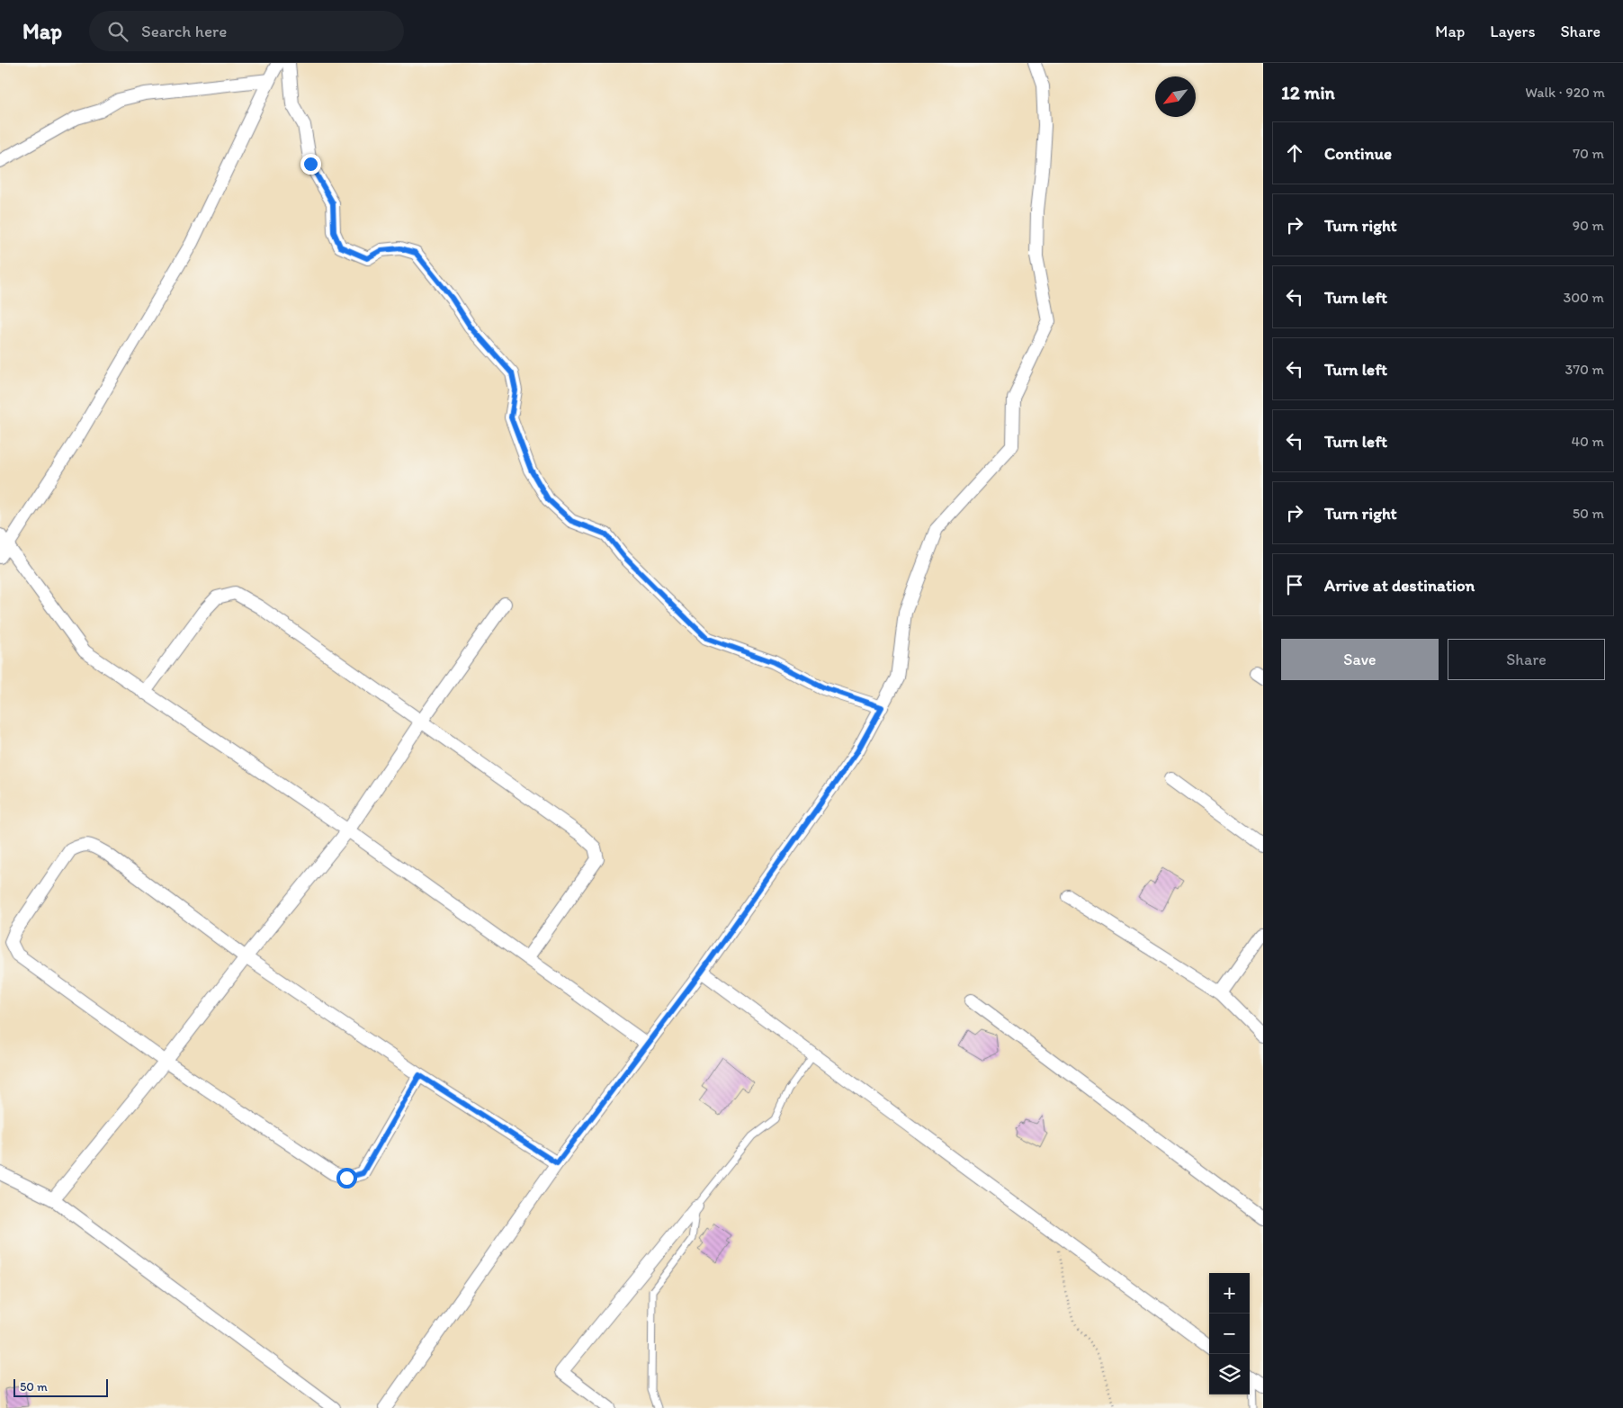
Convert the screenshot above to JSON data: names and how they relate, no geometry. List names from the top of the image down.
{
  "scale_bar": "50 m",
  "north": "bottom left",
  "page": {
    "header": "Map",
    "search": "Search here",
    "nav": ["Map", "Layers", "Share"],
    "heading": ["12 min", "Walk · 920 m"],
    "list": [
      ["Continue", "70 m"],
      ["Turn right", "90 m"],
      ["Turn left", "300 m"],
      ["Turn left", "370 m"],
      ["Turn left", "40 m"],
      ["Turn right", "50 m"],
      "Arrive at destination"
    ],
    "buttons": ["Save", "Share"],
    "map_buttons": ["+", "−"],
    "scale": "50 m"
  }
}
